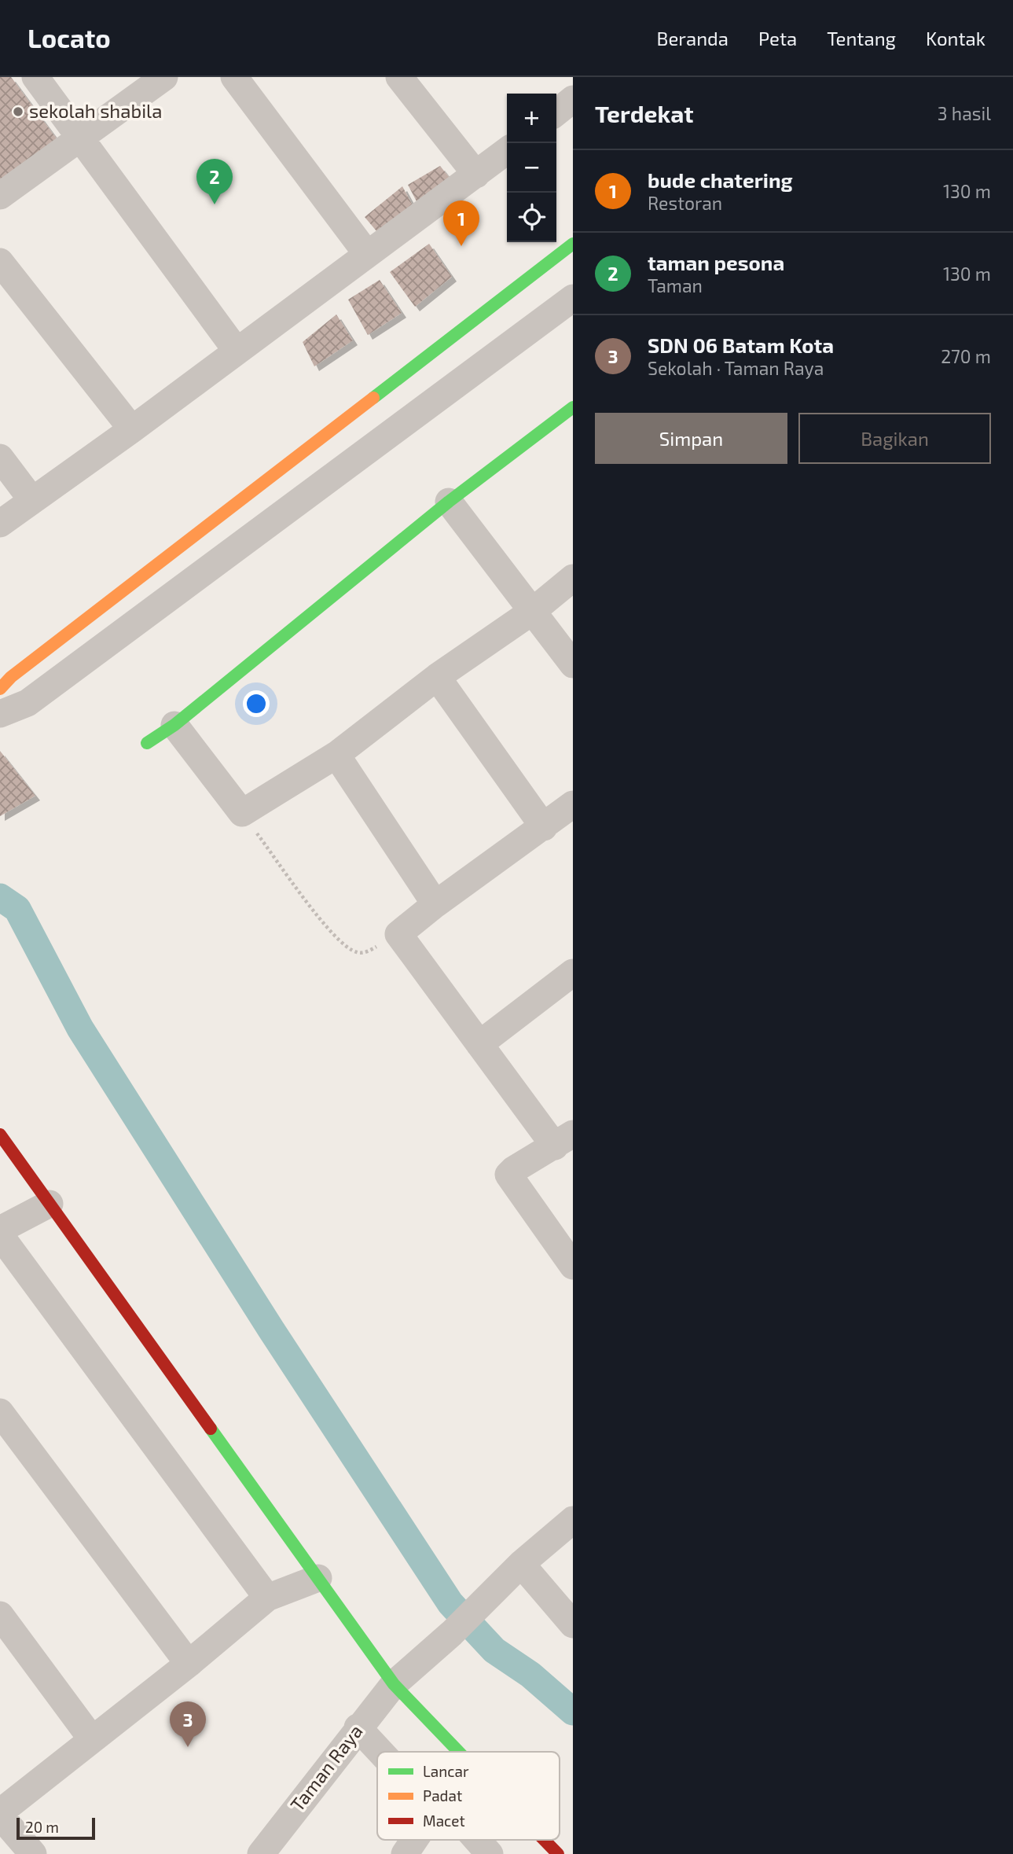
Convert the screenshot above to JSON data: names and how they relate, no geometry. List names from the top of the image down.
{
  "streets": {
    "street": ["Taman Raya"]
  },
  "places": ["sekolah shabila"],
  "legend": ["Lancar", "Padat", "Macet"],
  "scale_bar": "20 m",
  "page": {
    "header": "Locato",
    "nav": [
      "Beranda",
      "Peta",
      "Tentang",
      "Kontak"
    ],
    "heading": ["Terdekat", "3 hasil"],
    "map_buttons": ["+", "−"],
    "list": [
      {
        "mark": "1",
        "name": "bude chatering",
        "note": "Restoran",
        "value": "130 m"
      },
      {
        "mark": "2",
        "name": "taman pesona",
        "note": "Taman",
        "value": "130 m"
      },
      {
        "mark": "3",
        "name": "SDN 06 Batam Kota",
        "note": "Sekolah · Taman Raya",
        "value": "270 m"
      }
    ],
    "pins": ["2", "1", "3"],
    "buttons": ["Simpan", "Bagikan"],
    "scale": "20 m"
  }
}
